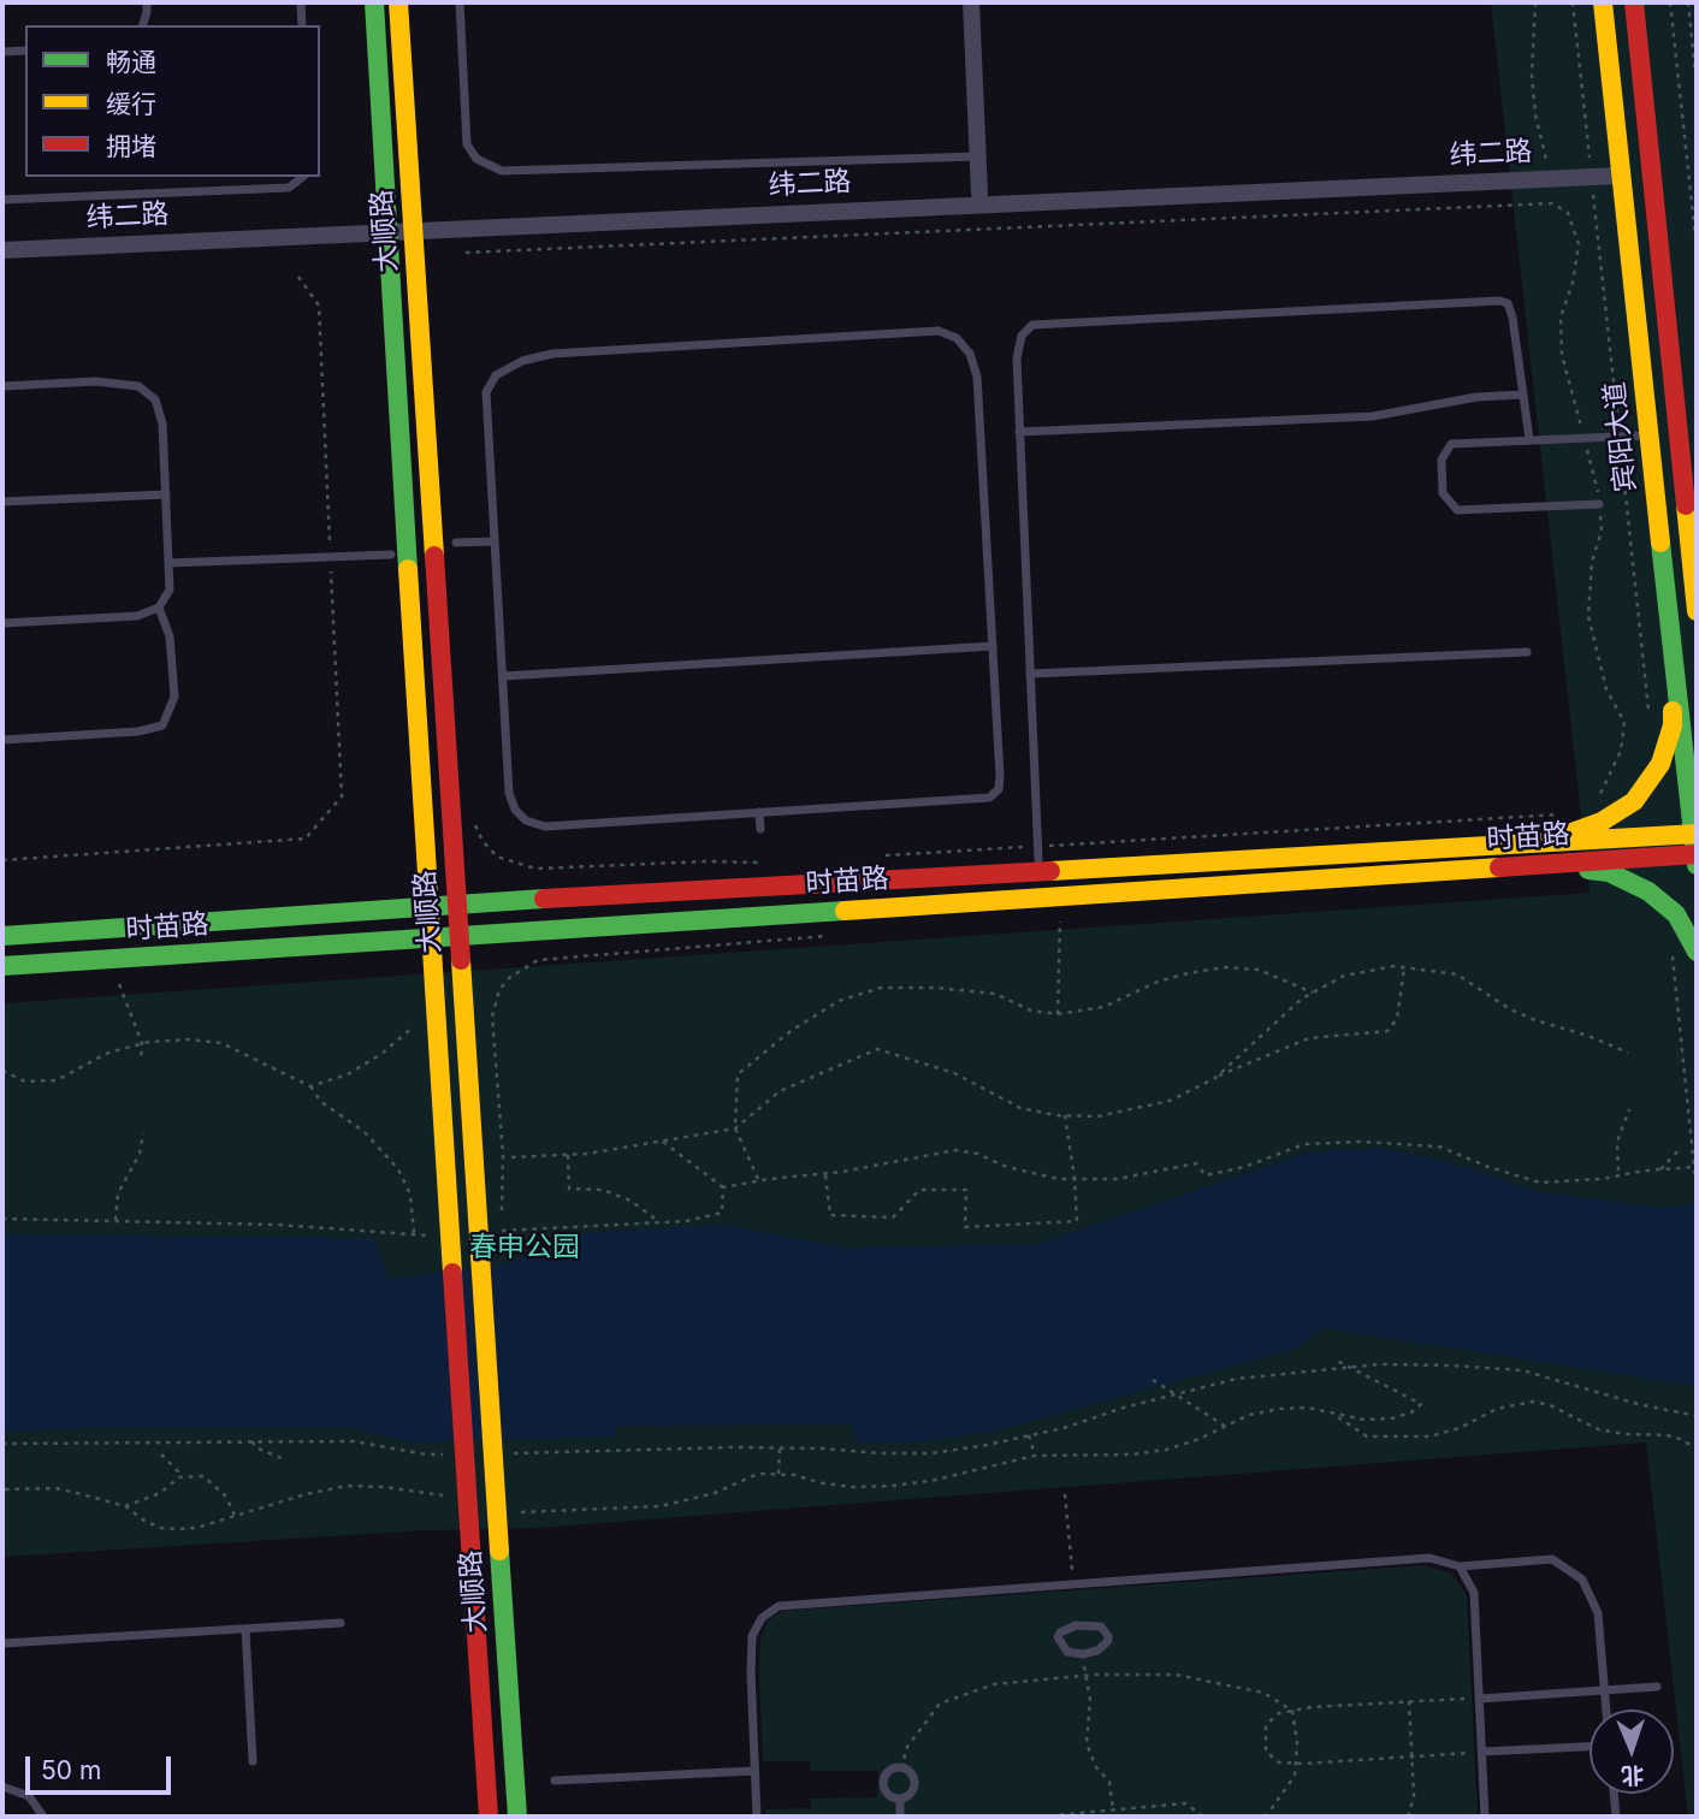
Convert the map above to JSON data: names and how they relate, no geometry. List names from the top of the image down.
{
  "streets": {
    "main road": ["大顺路", "宾阳大道", "时苗路"],
    "street": ["纬二路"]
  },
  "crossings": [
    ["纬二路", "大顺路"],
    ["纬二路", "宾阳大道"],
    ["大顺路", "时苗路"],
    ["宾阳大道", "时苗路"]
  ],
  "parks": ["春申公园"],
  "legend": ["畅通", "缓行", "拥堵"],
  "scale_bar": "50 m",
  "north": "bottom"
}
